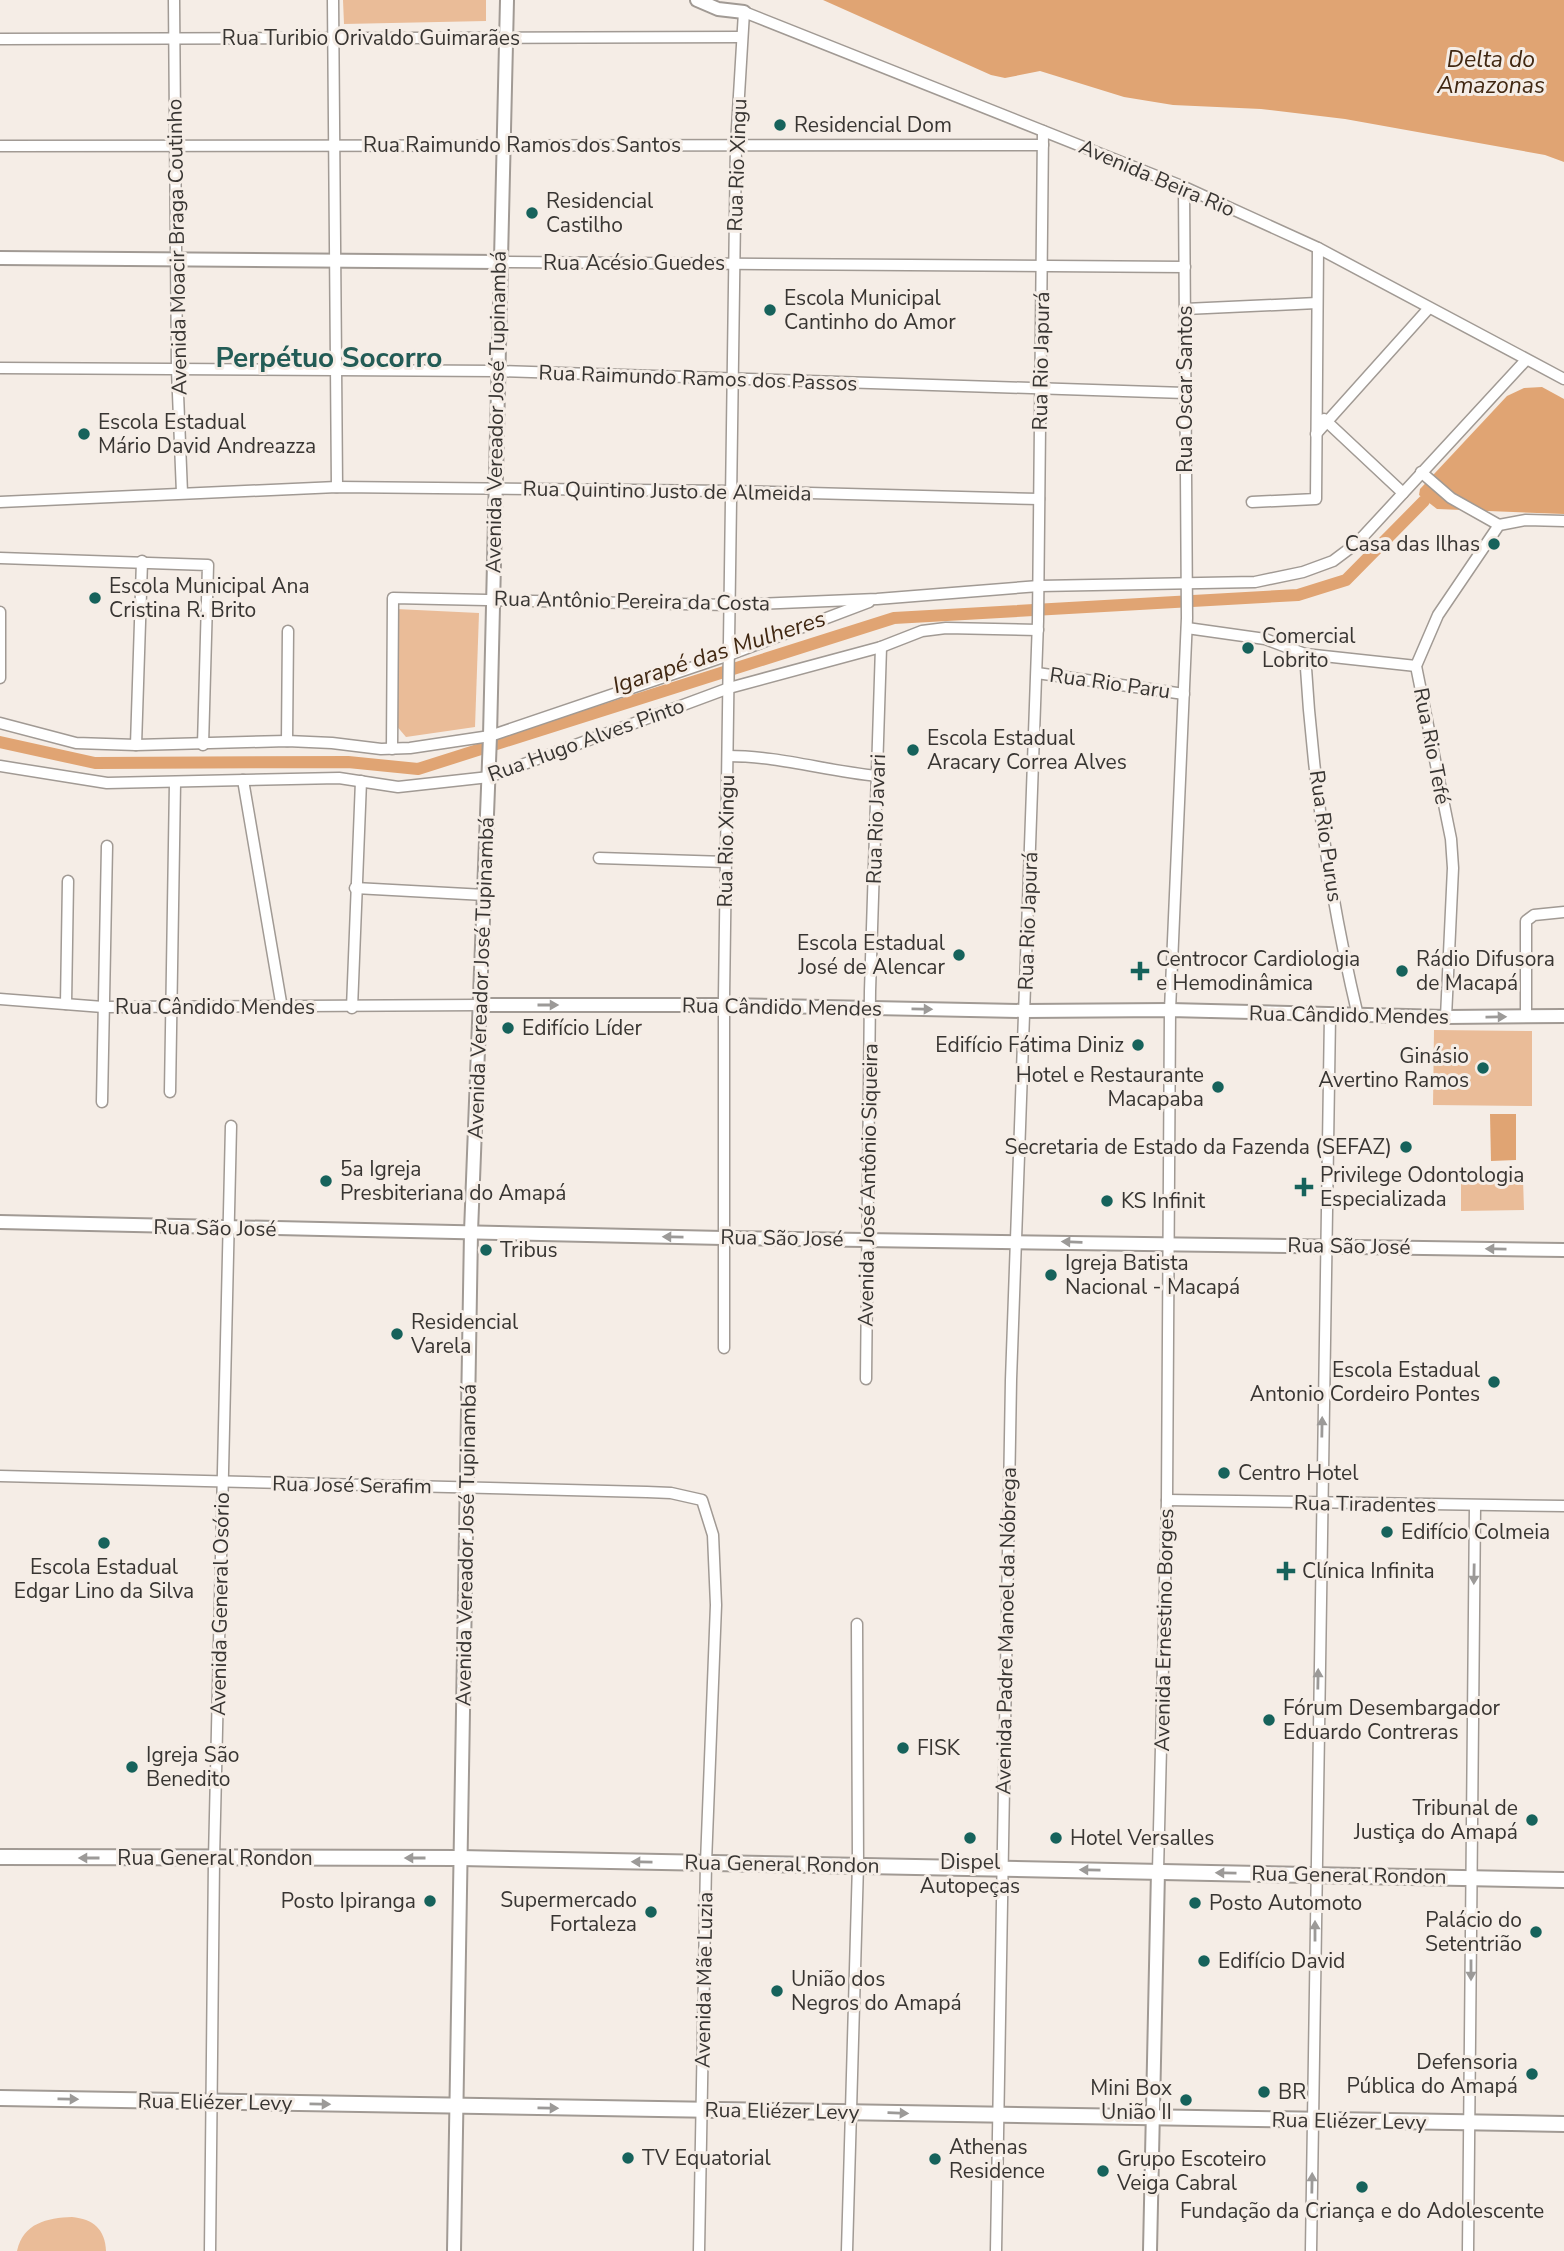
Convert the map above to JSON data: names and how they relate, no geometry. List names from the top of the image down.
{
  "streets": {
    "main road": ["Rua General Rondon", "Rua Eliézer Levy"],
    "street": [
      "Rua Turibio Orivaldo Guimarães",
      "Rua Raimundo Ramos dos Santos",
      "Rua Rio Xingu",
      "Avenida Beira Rio",
      "Avenida Moacir Braga Coutinho",
      "Rua Acésio Guedes",
      "Rua Rio Japurá",
      "Rua Raimundo Ramos dos Passos",
      "Rua Oscar Santos",
      "Avenida Vereador José Tupinambá",
      "Rua Quintino Justo de Almeida",
      "Rua Antônio Pereira da Costa",
      "Rua Rio Paru",
      "Rua Hugo Alves Pinto",
      "Rua Rio Tefé",
      "Rua Rio Javari",
      "Rua Rio Purus",
      "Rua Cândido Mendes",
      "Avenida José Antônio Siqueira",
      "Rua São José",
      "Rua José Serafim",
      "Rua Tiradentes",
      "Avenida General Osório",
      "Avenida Ernestino Borges",
      "Avenida Padre Manoel da Nóbrega",
      "Avenida Mãe Luzia"
    ]
  },
  "crossings": [
    ["Rua Turibio Orivaldo Guimarães", "Rua Rio Xingu"],
    ["Rua Turibio Orivaldo Guimarães", "Avenida Moacir Braga Coutinho"],
    ["Rua Turibio Orivaldo Guimarães", "Avenida Vereador José Tupinambá"],
    ["Rua Raimundo Ramos dos Santos", "Rua Rio Xingu"],
    ["Rua Raimundo Ramos dos Santos", "Avenida Moacir Braga Coutinho"],
    ["Rua Raimundo Ramos dos Santos", "Rua Rio Japurá"],
    ["Rua Raimundo Ramos dos Santos", "Avenida Vereador José Tupinambá"],
    ["Rua Rio Xingu", "Avenida Beira Rio"],
    ["Rua Rio Xingu", "Rua Acésio Guedes"],
    ["Rua Rio Xingu", "Rua Raimundo Ramos dos Passos"],
    ["Rua Rio Xingu", "Rua Quintino Justo de Almeida"],
    ["Rua Rio Xingu", "Rua Antônio Pereira da Costa"],
    ["Rua Rio Xingu", "Rua Hugo Alves Pinto"],
    ["Rua Rio Xingu", "Rua Cândido Mendes"],
    ["Avenida Beira Rio", "Rua Rio Japurá"],
    ["Avenida Beira Rio", "Rua Oscar Santos"],
    ["Avenida Beira Rio", "Rua Antônio Pereira da Costa"],
    ["Avenida Moacir Braga Coutinho", "Rua Acésio Guedes"],
    ["Avenida Moacir Braga Coutinho", "Rua Raimundo Ramos dos Passos"],
    ["Avenida Moacir Braga Coutinho", "Rua Quintino Justo de Almeida"],
    ["Rua Acésio Guedes", "Rua Rio Japurá"],
    ["Rua Acésio Guedes", "Rua Oscar Santos"],
    ["Rua Acésio Guedes", "Avenida Vereador José Tupinambá"],
    ["Rua Rio Japurá", "Rua Raimundo Ramos dos Passos"],
    ["Rua Rio Japurá", "Rua Quintino Justo de Almeida"],
    ["Rua Rio Japurá", "Rua Antônio Pereira da Costa"],
    ["Rua Rio Japurá", "Rua Rio Paru"],
    ["Rua Rio Japurá", "Rua Hugo Alves Pinto"],
    ["Rua Rio Japurá", "Rua Cândido Mendes"],
    ["Rua Rio Japurá", "Avenida Padre Manoel da Nóbrega"],
    ["Rua Raimundo Ramos dos Passos", "Rua Oscar Santos"],
    ["Rua Raimundo Ramos dos Passos", "Avenida Vereador José Tupinambá"],
    ["Rua Oscar Santos", "Rua Antônio Pereira da Costa"],
    ["Avenida Vereador José Tupinambá", "Rua Quintino Justo de Almeida"],
    ["Avenida Vereador José Tupinambá", "Rua Antônio Pereira da Costa"],
    ["Avenida Vereador José Tupinambá", "Rua Hugo Alves Pinto"],
    ["Avenida Vereador José Tupinambá", "Rua Cândido Mendes"],
    ["Avenida Vereador José Tupinambá", "Rua São José"],
    ["Avenida Vereador José Tupinambá", "Rua José Serafim"],
    ["Avenida Vereador José Tupinambá", "Rua General Rondon"],
    ["Avenida Vereador José Tupinambá", "Rua Eliézer Levy"],
    ["Rua Antônio Pereira da Costa", "Rua Hugo Alves Pinto"],
    ["Rua Hugo Alves Pinto", "Rua Rio Javari"],
    ["Rua Rio Tefé", "Rua Cândido Mendes"],
    ["Rua Rio Javari", "Avenida José Antônio Siqueira"],
    ["Rua Rio Purus", "Rua Cândido Mendes"],
    ["Rua Cândido Mendes", "Avenida José Antônio Siqueira"],
    ["Rua Cândido Mendes", "Avenida Ernestino Borges"],
    ["Rua Cândido Mendes", "Avenida Padre Manoel da Nóbrega"],
    ["Avenida José Antônio Siqueira", "Rua São José"],
    ["Rua São José", "Avenida General Osório"],
    ["Rua São José", "Avenida Ernestino Borges"],
    ["Rua São José", "Avenida Padre Manoel da Nóbrega"],
    ["Rua José Serafim", "Avenida General Osório"],
    ["Rua José Serafim", "Avenida Mãe Luzia"],
    ["Rua Tiradentes", "Avenida Ernestino Borges"],
    ["Avenida General Osório", "Rua General Rondon"],
    ["Avenida General Osório", "Rua Eliézer Levy"],
    ["Avenida Ernestino Borges", "Rua General Rondon"],
    ["Avenida Ernestino Borges", "Rua Eliézer Levy"],
    ["Avenida Padre Manoel da Nóbrega", "Rua General Rondon"],
    ["Avenida Padre Manoel da Nóbrega", "Rua Eliézer Levy"],
    ["Rua General Rondon", "Avenida Mãe Luzia"],
    ["Avenida Mãe Luzia", "Rua Eliézer Levy"]
  ],
  "one_way": ["Rua São José", "Rua General Rondon", "Rua Eliézer Levy"],
  "districts": ["Perpétuo Socorro"],
  "water": ["Delta do Amazonas", "Igarapé das Mulheres"],
  "places": {
    "other": [
      "Residencial Dom",
      "Residencial Castilho",
      "Escola Municipal Cantinho do Amor",
      "Escola Estadual Mário David Andreazza",
      "Casa das Ilhas",
      "Escola Municipal Ana Cristina R. Brito",
      "Comercial Lobrito",
      "Escola Estadual Aracary Correa Alves",
      "Escola Estadual José de Alencar",
      "Rádio Difusora de Macapá",
      "Edifício Líder",
      "Edifício Fátima Diniz",
      "Ginásio Avertino Ramos",
      "Hotel e Restaurante Macapaba",
      "Secretaria de Estado da Fazenda (SEFAZ)",
      "5a Igreja Presbiteriana do Amapá",
      "KS Infinit",
      "Tribus",
      "Igreja Batista Nacional - Macapá",
      "Residencial Varela",
      "Escola Estadual Antonio Cordeiro Pontes",
      "Centro Hotel",
      "Edifício Colmeia",
      "Escola Estadual Edgar Lino da Silva",
      "Fórum Desembargador Eduardo Contreras",
      "FISK",
      "Igreja São Benedito",
      "Tribunal de Justiça do Amapá",
      "Dispel Autopeças",
      "Hotel Versalles",
      "Posto Ipiranga",
      "Posto Automoto",
      "Supermercado Fortaleza",
      "Palácio do Setentrião",
      "Edifício David",
      "União dos Negros do Amapá",
      "Defensoria Pública do Amapá",
      "BR",
      "Mini Box União II",
      "TV Equatorial",
      "Athenas Residence",
      "Grupo Escoteiro Veiga Cabral",
      "Fundação da Criança e do Adolescente"
    ],
    "health": ["Centrocor Cardiologia e Hemodinâmica", "Privilege Odontologia Especializada", "Clínica Infinita"]
  }
}
